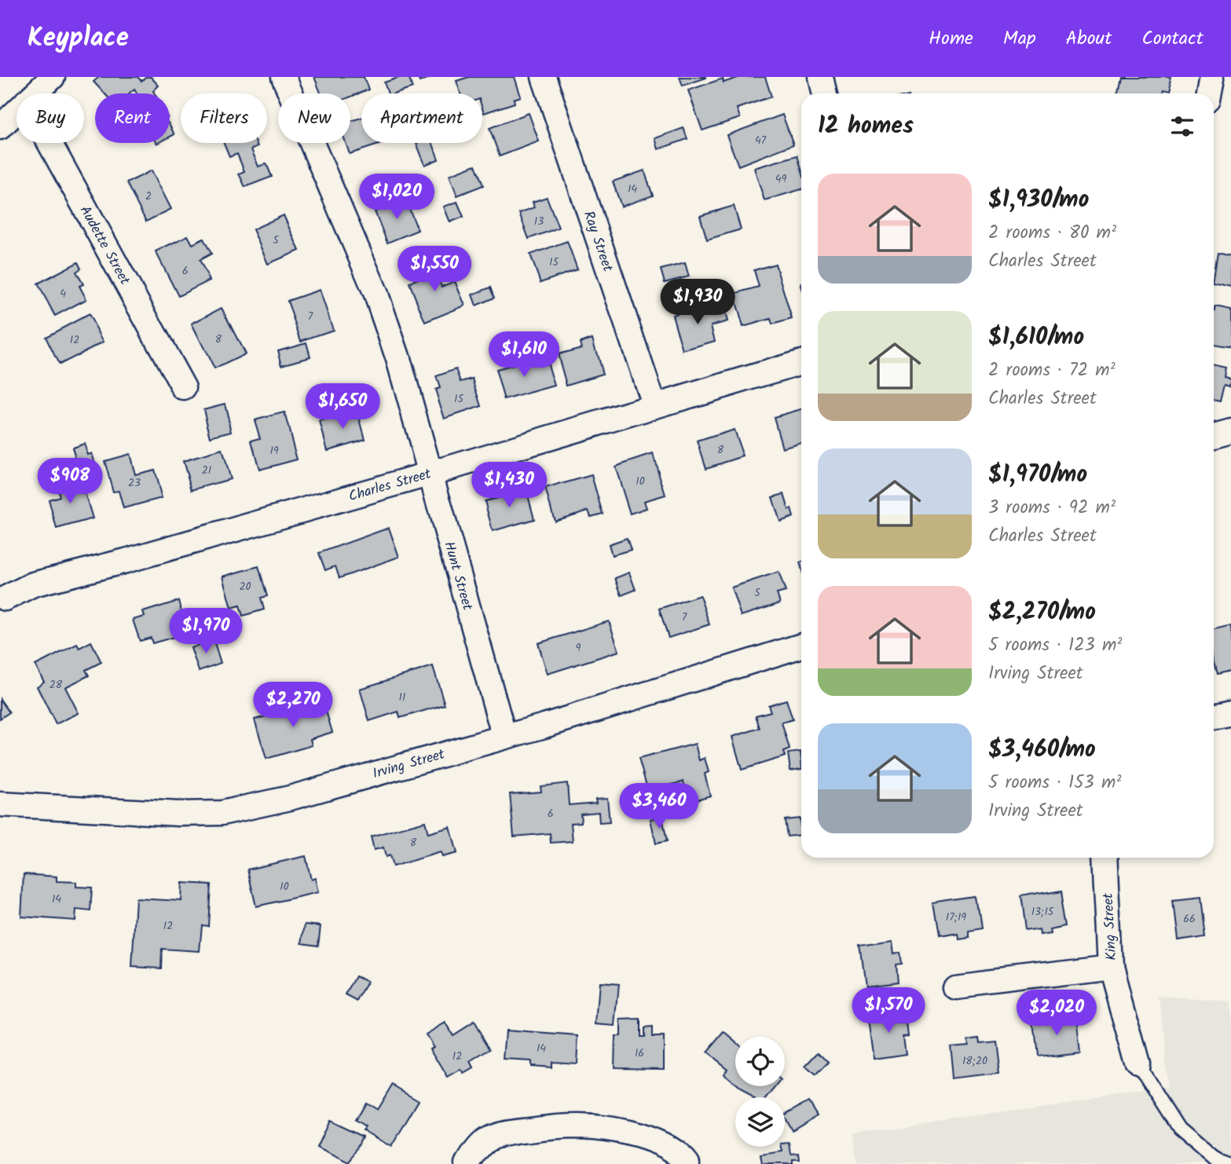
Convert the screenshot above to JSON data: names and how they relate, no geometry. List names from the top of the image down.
{
  "streets": {
    "street": [
      "Ray Street",
      "Audette Street",
      "Charles Street",
      "Hunt Street",
      "Irving Street",
      "King Street"
    ]
  },
  "crossings": [
    ["Ray Street", "Charles Street"],
    ["Charles Street", "Hunt Street"],
    ["Hunt Street", "Irving Street"]
  ],
  "house_numbers": [
    "47",
    "49",
    "14",
    "2",
    "13",
    "5",
    "15",
    "6",
    "4",
    "7",
    "8",
    "12",
    "15",
    "8",
    "19",
    "21",
    "10",
    "23",
    "20",
    "5",
    "7",
    "9",
    "28",
    "11",
    "6",
    "8",
    "10",
    "14",
    "13;15",
    "17;19",
    "66",
    "12",
    "14",
    "16",
    "12",
    "18;20"
  ],
  "page": {
    "header": "Keyplace",
    "nav": [
      "Home",
      "Map",
      "About",
      "Contact"
    ],
    "chip": [
      "Buy",
      "Rent",
      "Filters",
      "New",
      "Apartment"
    ],
    "heading": "12 homes",
    "list": [
      {
        "name": "$1,930/mo",
        "note": "2 rooms · 80 m² · Charles Street"
      },
      {
        "name": "$1,610/mo",
        "note": "2 rooms · 72 m² · Charles Street"
      },
      {
        "name": "$1,970/mo",
        "note": "3 rooms · 92 m² · Charles Street"
      },
      {
        "name": "$2,270/mo",
        "note": "5 rooms · 123 m² · Irving Street"
      },
      {
        "name": "$3,460/mo",
        "note": "5 rooms · 153 m² · Irving Street"
      }
    ],
    "price": [
      "$1,020",
      "$1,550",
      "$1,930",
      "$1,610",
      "$1,650",
      "$908",
      "$1,430",
      "$1,970",
      "$2,270",
      "$3,460",
      "$1,570",
      "$2,020"
    ]
  }
}
